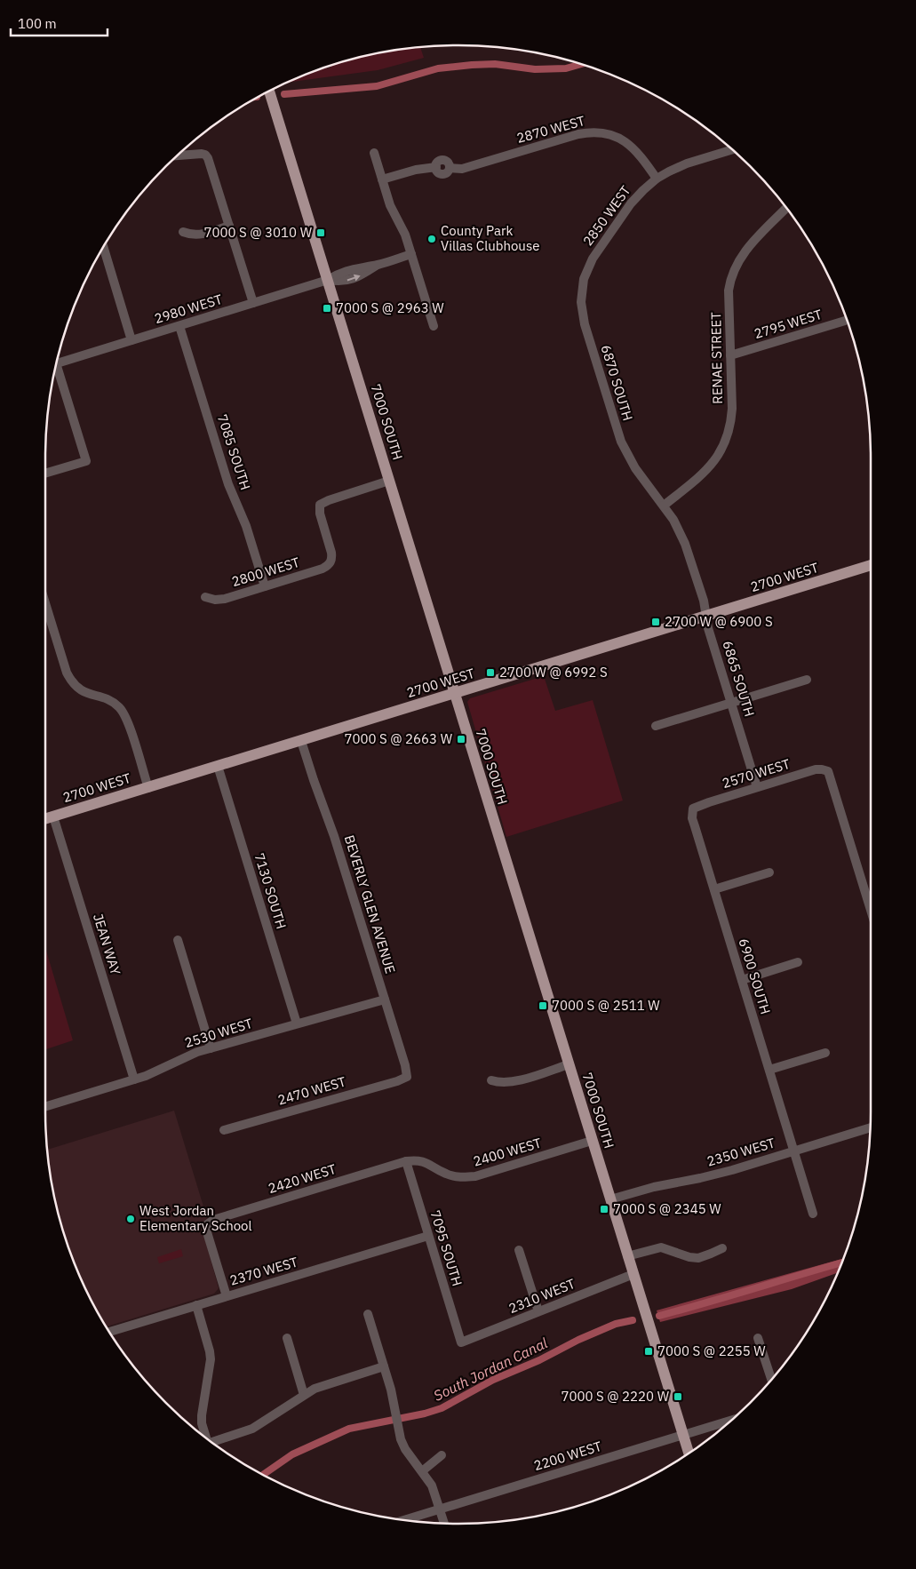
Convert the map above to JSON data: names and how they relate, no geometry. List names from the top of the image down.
{
  "streets": {
    "main road": ["7000 SOUTH", "2700 WEST"],
    "street": [
      "2870 WEST",
      "2850 WEST",
      "2980 WEST",
      "2795 WEST",
      "RENAE STREET",
      "6870 SOUTH",
      "7085 SOUTH",
      "2800 WEST",
      "6865 SOUTH",
      "2570 WEST",
      "7130 SOUTH",
      "BEVERLY GLEN AVENUE",
      "JEAN WAY",
      "6900 SOUTH",
      "2530 WEST",
      "2470 WEST",
      "2400 WEST",
      "2350 WEST",
      "2420 WEST",
      "7095 SOUTH",
      "2370 WEST",
      "2310 WEST",
      "2200 WEST"
    ]
  },
  "crossings": [
    ["2870 WEST", "2850 WEST"],
    ["2850 WEST", "6870 SOUTH"],
    ["2980 WEST", "7000 SOUTH"],
    ["2980 WEST", "7085 SOUTH"],
    ["2795 WEST", "RENAE STREET"],
    ["RENAE STREET", "6870 SOUTH"],
    ["RENAE STREET", "6865 SOUTH"],
    ["6870 SOUTH", "6865 SOUTH"],
    ["7000 SOUTH", "2800 WEST"],
    ["7000 SOUTH", "2700 WEST"],
    ["7000 SOUTH", "2400 WEST"],
    ["7000 SOUTH", "2350 WEST"],
    ["7000 SOUTH", "2310 WEST"],
    ["7000 SOUTH", "2200 WEST"],
    ["7085 SOUTH", "2800 WEST"],
    ["2700 WEST", "6865 SOUTH"],
    ["2700 WEST", "7130 SOUTH"],
    ["2700 WEST", "BEVERLY GLEN AVENUE"],
    ["2700 WEST", "JEAN WAY"],
    ["6865 SOUTH", "2570 WEST"],
    ["2570 WEST", "6900 SOUTH"],
    ["7130 SOUTH", "2530 WEST"],
    ["BEVERLY GLEN AVENUE", "2530 WEST"],
    ["BEVERLY GLEN AVENUE", "2470 WEST"],
    ["JEAN WAY", "2530 WEST"],
    ["6900 SOUTH", "2350 WEST"],
    ["2400 WEST", "2420 WEST"],
    ["2400 WEST", "7095 SOUTH"],
    ["2420 WEST", "7095 SOUTH"],
    ["2420 WEST", "2370 WEST"],
    ["7095 SOUTH", "2370 WEST"],
    ["7095 SOUTH", "2310 WEST"]
  ],
  "water": ["South Jordan Canal"],
  "places": {
    "transit": [
      "7000 S @ 3010 W",
      "7000 S @ 2963 W",
      "2700 W @ 6900 S",
      "2700 W @ 6992 S",
      "7000 S @ 2663 W",
      "7000 S @ 2511 W",
      "7000 S @ 2345 W",
      "7000 S @ 2255 W",
      "7000 S @ 2220 W"
    ],
    "other": ["County Park Villas Clubhouse", "West Jordan Elementary School"]
  },
  "scale_bar": "100 m"
}
